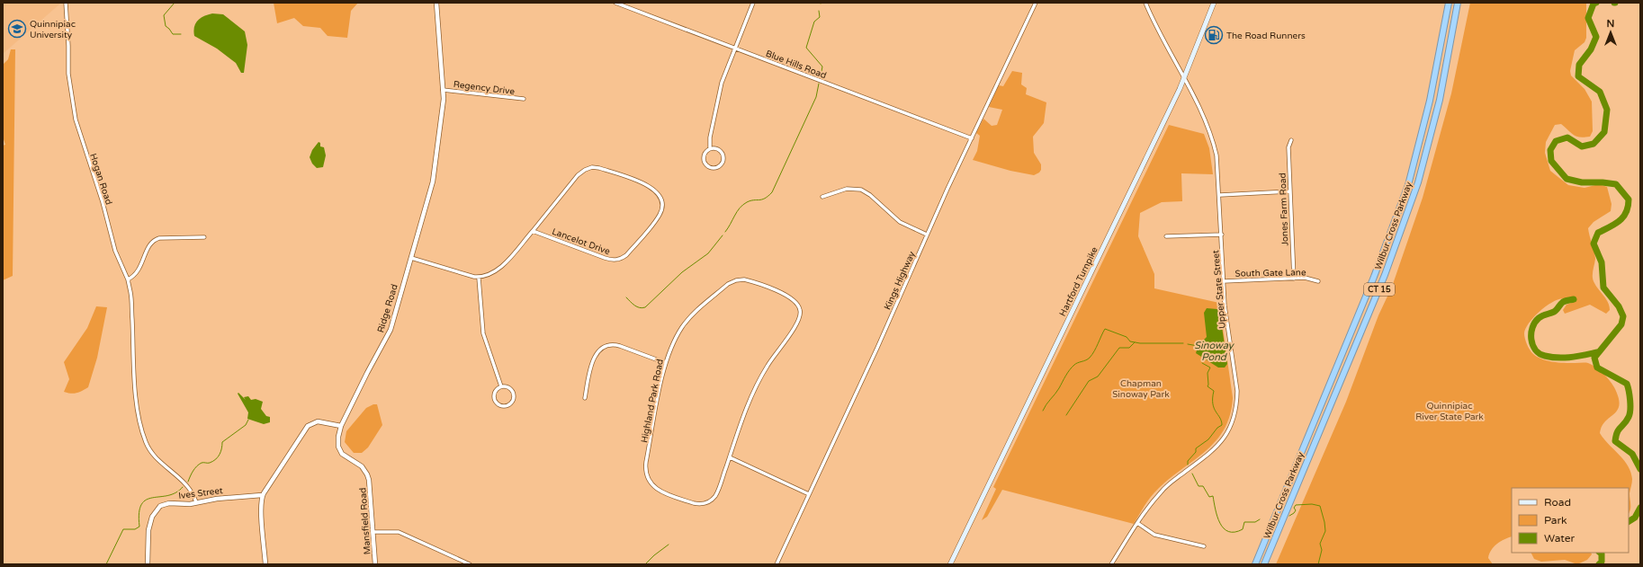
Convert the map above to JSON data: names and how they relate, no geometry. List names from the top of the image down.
{
  "streets": {
    "highway": ["Wilbur Cross Parkway", "CT 15"],
    "main road": ["Hartford Turnpike"],
    "street": [
      "Blue Hills Road",
      "Regency Drive",
      "Hogan Road",
      "Jones Farm Road",
      "Lancelot Drive",
      "South Gate Lane",
      "Kings Highway",
      "Upper State Street",
      "Ridge Road",
      "Highland Park Road",
      "Ives Street",
      "Mansfield Road"
    ]
  },
  "crossings": [
    ["Blue Hills Road", "Kings Highway"],
    ["Regency Drive", "Ridge Road"],
    ["Hogan Road", "Ives Street"],
    ["Jones Farm Road", "South Gate Lane"],
    ["South Gate Lane", "Upper State Street"],
    ["Hartford Turnpike", "Upper State Street"],
    ["Ridge Road", "Mansfield Road"]
  ],
  "water": ["Sinoway Pond"],
  "parks": ["Chapman Sinoway Park", "Quinnipiac River State Park"],
  "places": {
    "school or university": ["Quinnipiac University"],
    "fuel station": ["The Road Runners"]
  },
  "legend": ["Road", "Park", "Water"],
  "north": "top"
}
